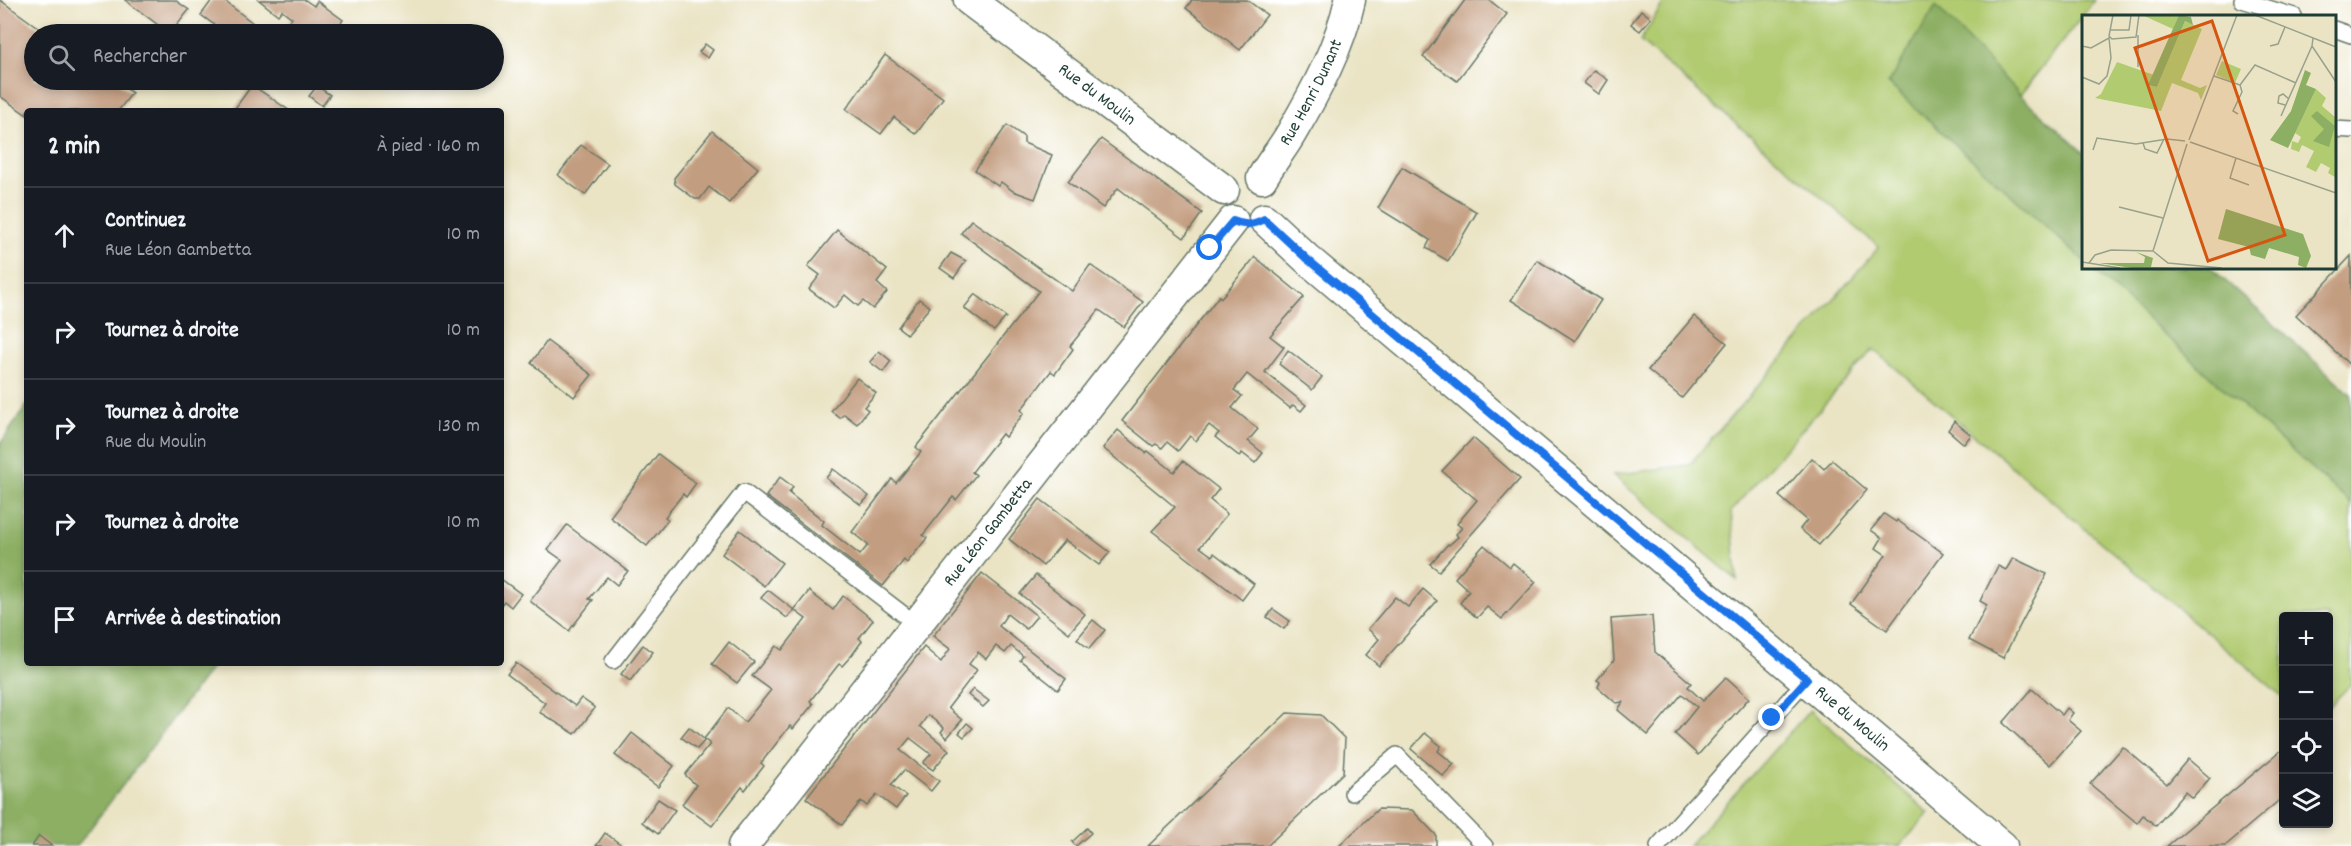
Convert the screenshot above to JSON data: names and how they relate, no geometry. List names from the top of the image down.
{
  "streets": {
    "street": ["Rue Henri Dunant", "Rue du Moulin", "Rue Léon Gambetta"]
  },
  "crossings": [
    ["Rue Henri Dunant", "Rue du Moulin"],
    ["Rue Henri Dunant", "Rue Léon Gambetta"],
    ["Rue du Moulin", "Rue Léon Gambetta"]
  ],
  "page": {
    "search": "Rechercher",
    "heading": ["2 min", "À pied · 160 m"],
    "list": [
      ["Continuez", "Rue Léon Gambetta", "10 m"],
      ["Tournez à droite", "10 m"],
      ["Tournez à droite", "Rue du Moulin", "130 m"],
      ["Tournez à droite", "10 m"],
      "Arrivée à destination"
    ],
    "map_buttons": ["+", "−"]
  }
}
